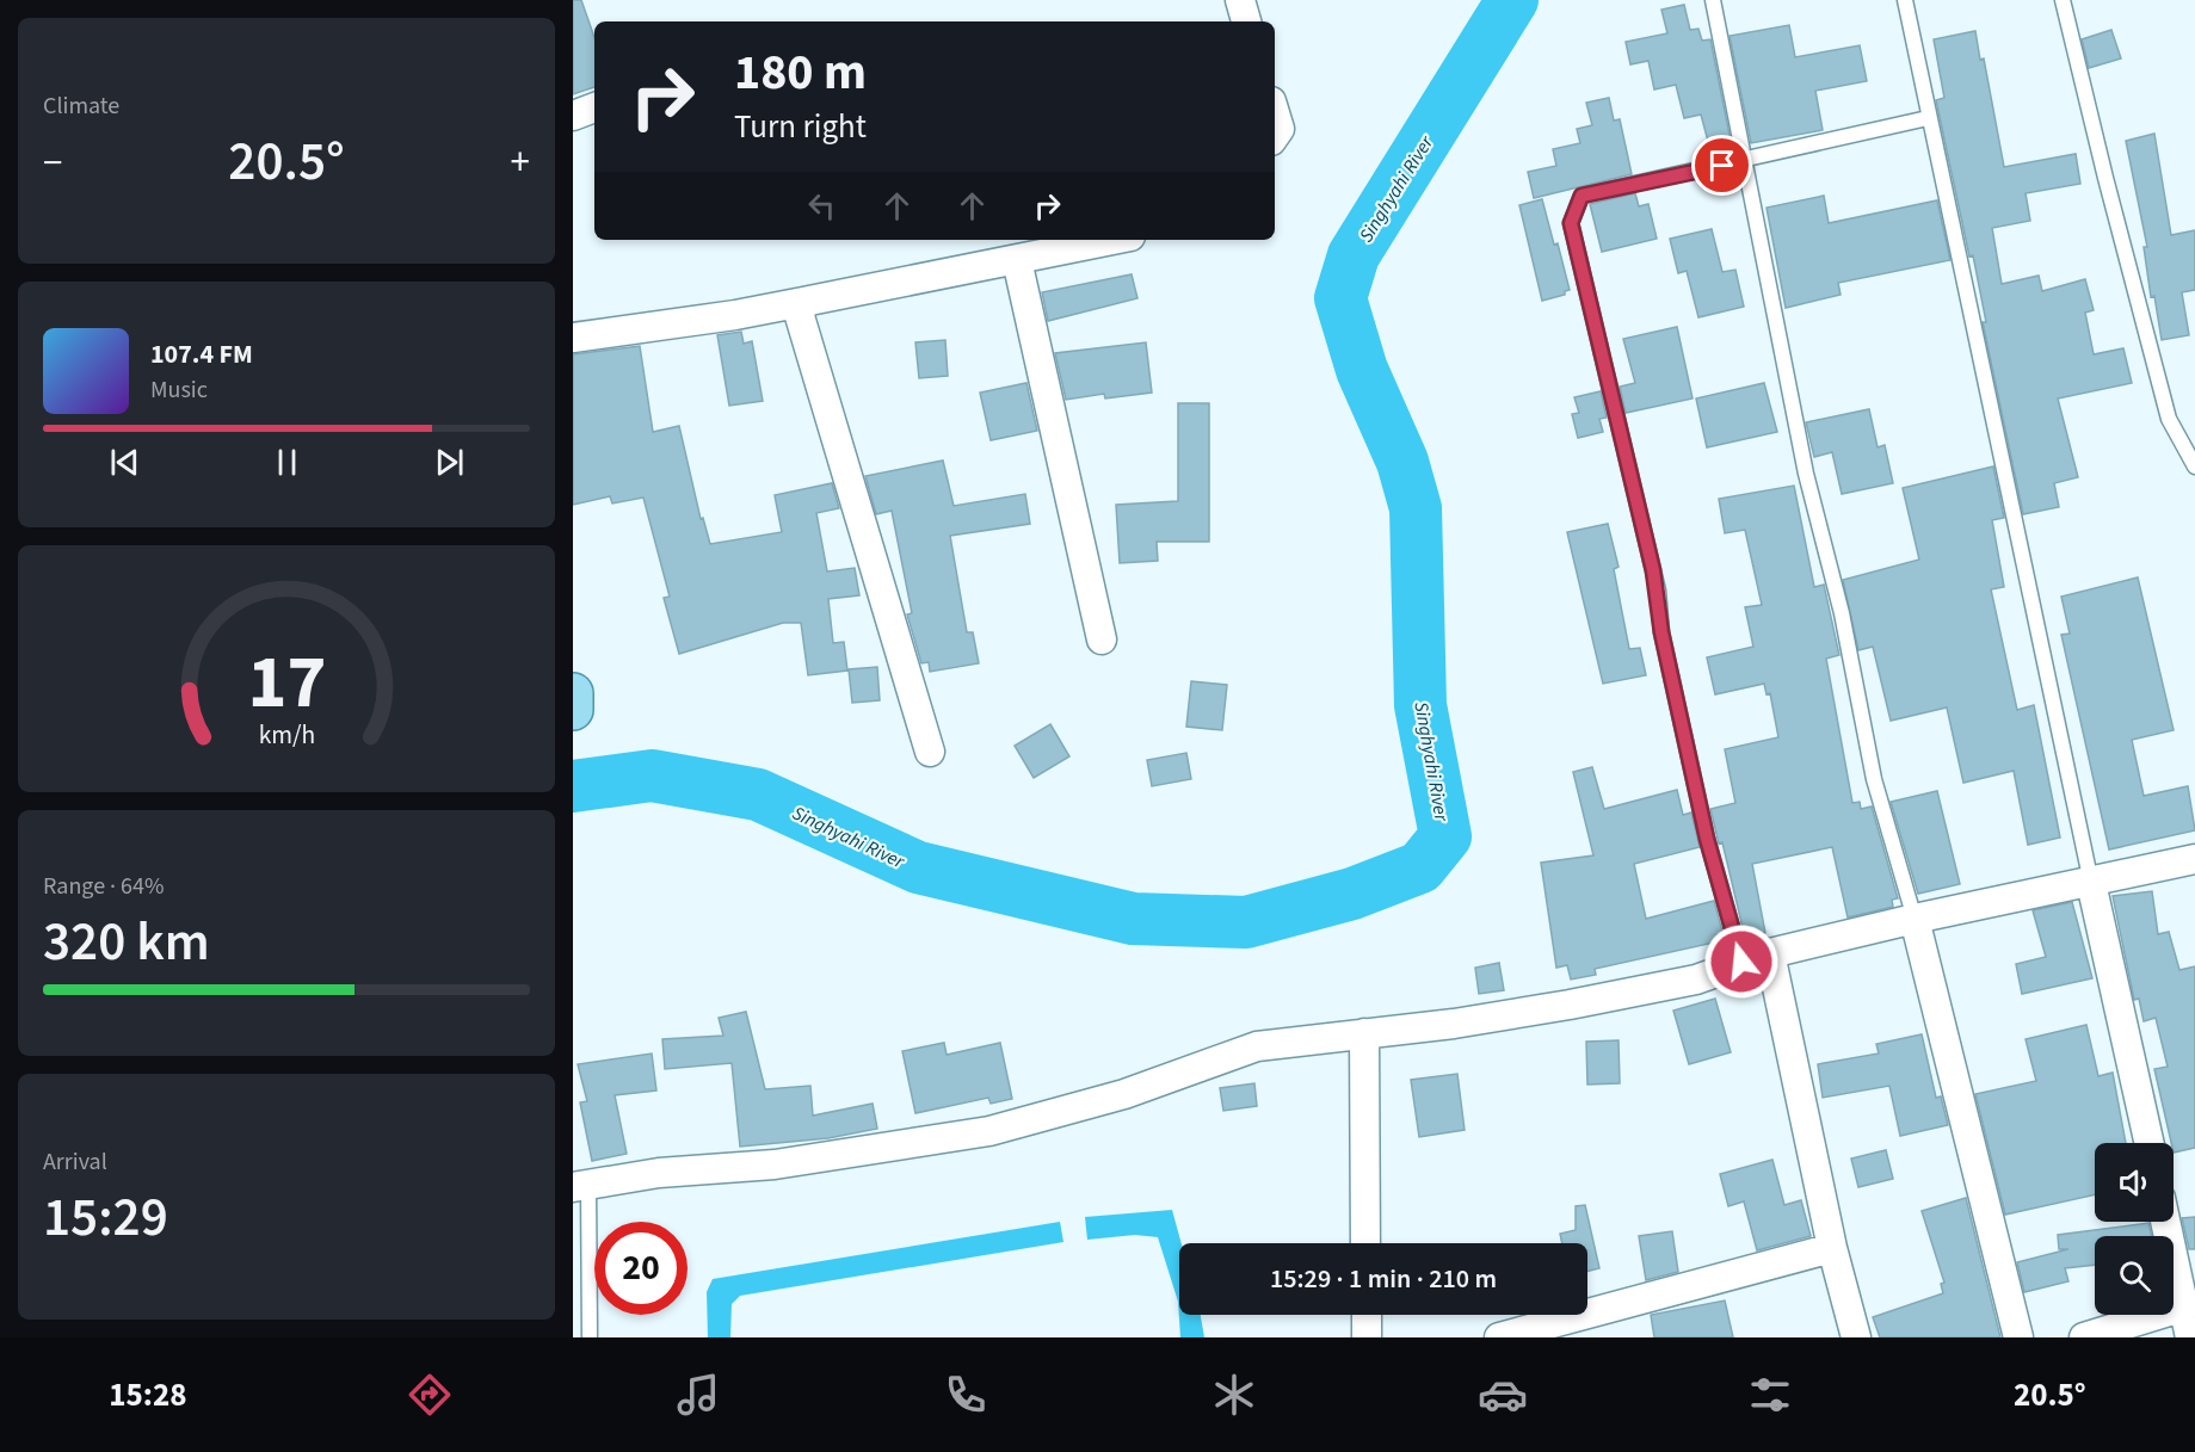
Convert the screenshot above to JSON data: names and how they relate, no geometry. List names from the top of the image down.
{
  "water": ["Singhyahi River"],
  "page": {
    "tile": [
      "Climate",
      ["Range · 64%", "320 km"],
      ["Arrival", "15:29"]
    ],
    "turn": ["180 m", "Turn right"],
    "heat": ["−", "20.5°", "+"],
    "song": ["107.4 FM", "Music"],
    "limit": "20",
    "trip": "15:29 · 1 min · 210 m",
    "tabs": ["15:28", "20.5°"],
    "gauge": ["17", "km/h"]
  }
}
